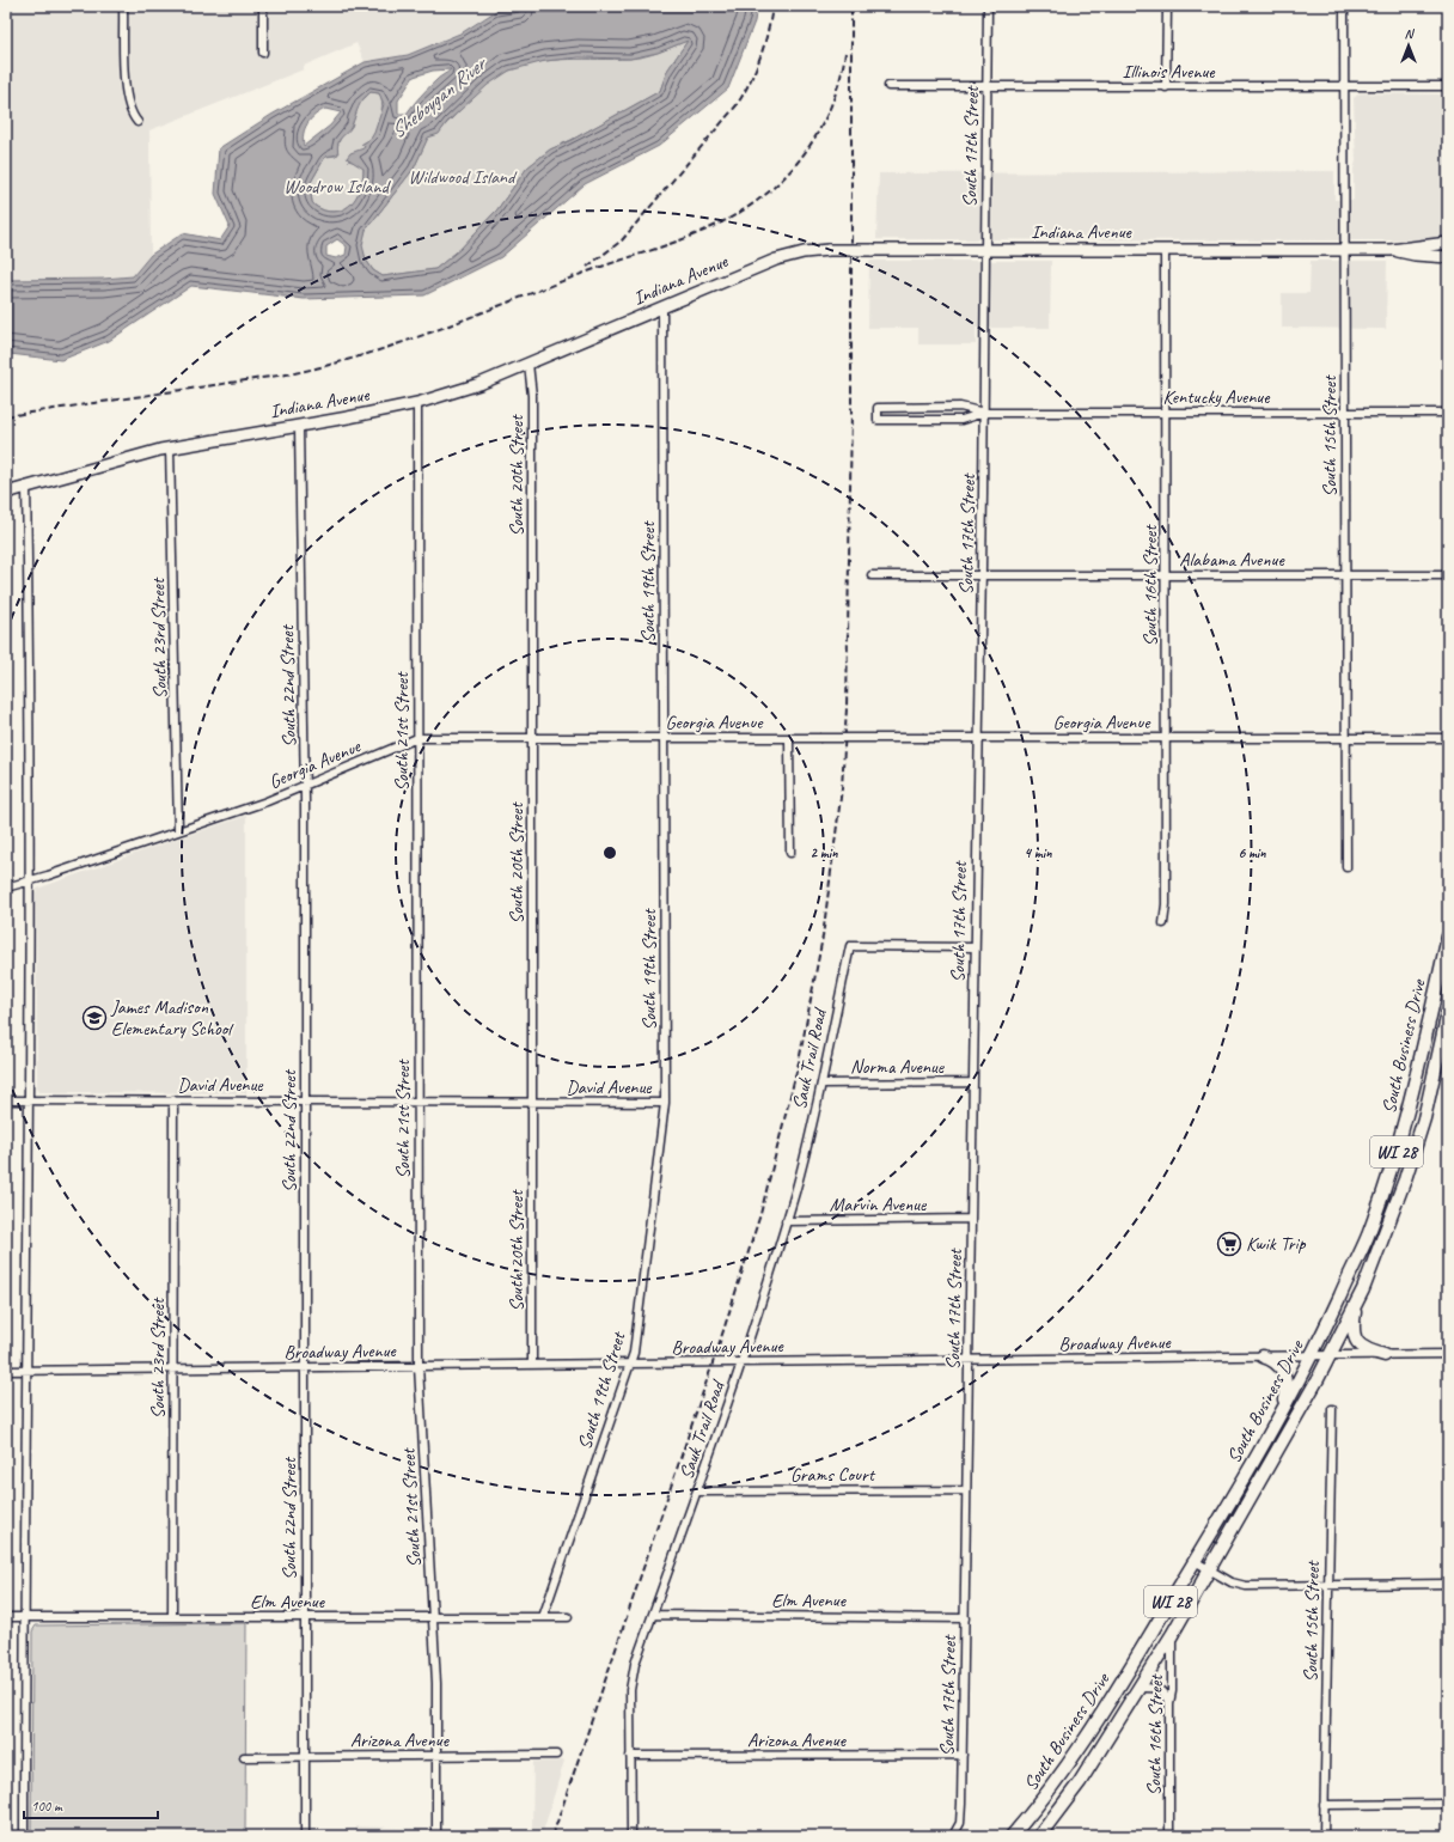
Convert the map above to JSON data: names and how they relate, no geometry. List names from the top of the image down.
{
  "streets": {
    "main road": ["Indiana Avenue", "South Business Drive", "WI 28"],
    "street": [
      "Illinois Avenue",
      "South 17th Street",
      "Kentucky Avenue",
      "South 15th Street",
      "South 20th Street",
      "Alabama Avenue",
      "South 19th Street",
      "South 16th Street",
      "South 23rd Street",
      "South 22nd Street",
      "Georgia Avenue",
      "South 21st Street",
      "Sauk Trail Road",
      "Norma Avenue",
      "David Avenue",
      "Marvin Avenue",
      "Broadway Avenue",
      "Grams Court",
      "Elm Avenue",
      "Arizona Avenue"
    ]
  },
  "crossings": [
    ["Illinois Avenue", "South 17th Street"],
    ["Illinois Avenue", "South 15th Street"],
    ["South 17th Street", "Indiana Avenue"],
    ["South 17th Street", "Kentucky Avenue"],
    ["South 17th Street", "Alabama Avenue"],
    ["South 17th Street", "Georgia Avenue"],
    ["South 17th Street", "Sauk Trail Road"],
    ["South 17th Street", "Norma Avenue"],
    ["South 17th Street", "Marvin Avenue"],
    ["South 17th Street", "Broadway Avenue"],
    ["South 17th Street", "Grams Court"],
    ["South 17th Street", "Elm Avenue"],
    ["South 17th Street", "Arizona Avenue"],
    ["Indiana Avenue", "South 15th Street"],
    ["Indiana Avenue", "South 20th Street"],
    ["Indiana Avenue", "South 19th Street"],
    ["Indiana Avenue", "South 16th Street"],
    ["Indiana Avenue", "South 23rd Street"],
    ["Indiana Avenue", "South 22nd Street"],
    ["Indiana Avenue", "South 21st Street"],
    ["Kentucky Avenue", "South 15th Street"],
    ["Kentucky Avenue", "South 16th Street"],
    ["South 15th Street", "Alabama Avenue"],
    ["South 15th Street", "Georgia Avenue"],
    ["South 20th Street", "Georgia Avenue"],
    ["South 20th Street", "David Avenue"],
    ["South 20th Street", "Broadway Avenue"],
    ["Alabama Avenue", "South 16th Street"],
    ["South 19th Street", "Georgia Avenue"],
    ["South 19th Street", "David Avenue"],
    ["South 19th Street", "Broadway Avenue"],
    ["South 19th Street", "Elm Avenue"],
    ["South 16th Street", "Georgia Avenue"],
    ["South 16th Street", "South Business Drive"],
    ["South 23rd Street", "Georgia Avenue"],
    ["South 23rd Street", "David Avenue"],
    ["South 23rd Street", "Broadway Avenue"],
    ["South 23rd Street", "Elm Avenue"],
    ["South 22nd Street", "Georgia Avenue"],
    ["South 22nd Street", "David Avenue"],
    ["South 22nd Street", "Broadway Avenue"],
    ["South 22nd Street", "Elm Avenue"],
    ["South 22nd Street", "Arizona Avenue"],
    ["Georgia Avenue", "South 21st Street"],
    ["South 21st Street", "David Avenue"],
    ["South 21st Street", "Broadway Avenue"],
    ["South 21st Street", "Elm Avenue"],
    ["South 21st Street", "Arizona Avenue"],
    ["South Business Drive", "Broadway Avenue"],
    ["Sauk Trail Road", "Norma Avenue"],
    ["Sauk Trail Road", "Marvin Avenue"],
    ["Sauk Trail Road", "Broadway Avenue"],
    ["Sauk Trail Road", "Grams Court"],
    ["Sauk Trail Road", "Elm Avenue"],
    ["Sauk Trail Road", "Arizona Avenue"]
  ],
  "water": ["Sheboygan River"],
  "parks": ["Wildwood Island", "Woodrow Island"],
  "places": {
    "school or university": ["James Madison Elementary School"],
    "supermarket": ["Kwik Trip"]
  },
  "scale_bar": "100 m",
  "north": "top",
  "rings": ["2 min", "4 min", "6 min"]
}
